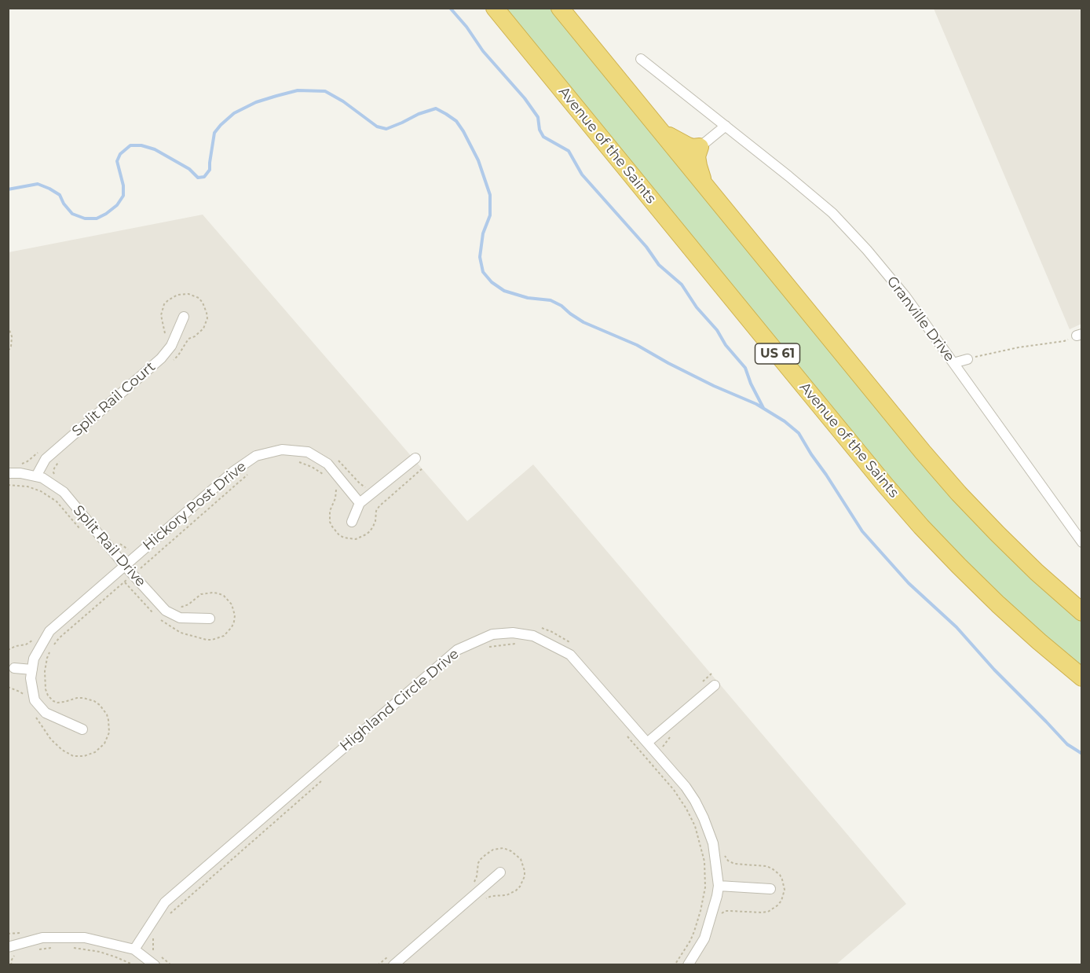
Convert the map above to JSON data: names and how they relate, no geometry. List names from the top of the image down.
{
  "streets": {
    "highway": ["Avenue of the Saints", "US 61"],
    "street": [
      "Granville Drive",
      "Split Rail Court",
      "Hickory Post Drive",
      "Split Rail Drive",
      "Highland Circle Drive"
    ]
  },
  "crossings": [
    ["Split Rail Court", "Split Rail Drive"],
    ["Hickory Post Drive", "Split Rail Drive"]
  ]
}
